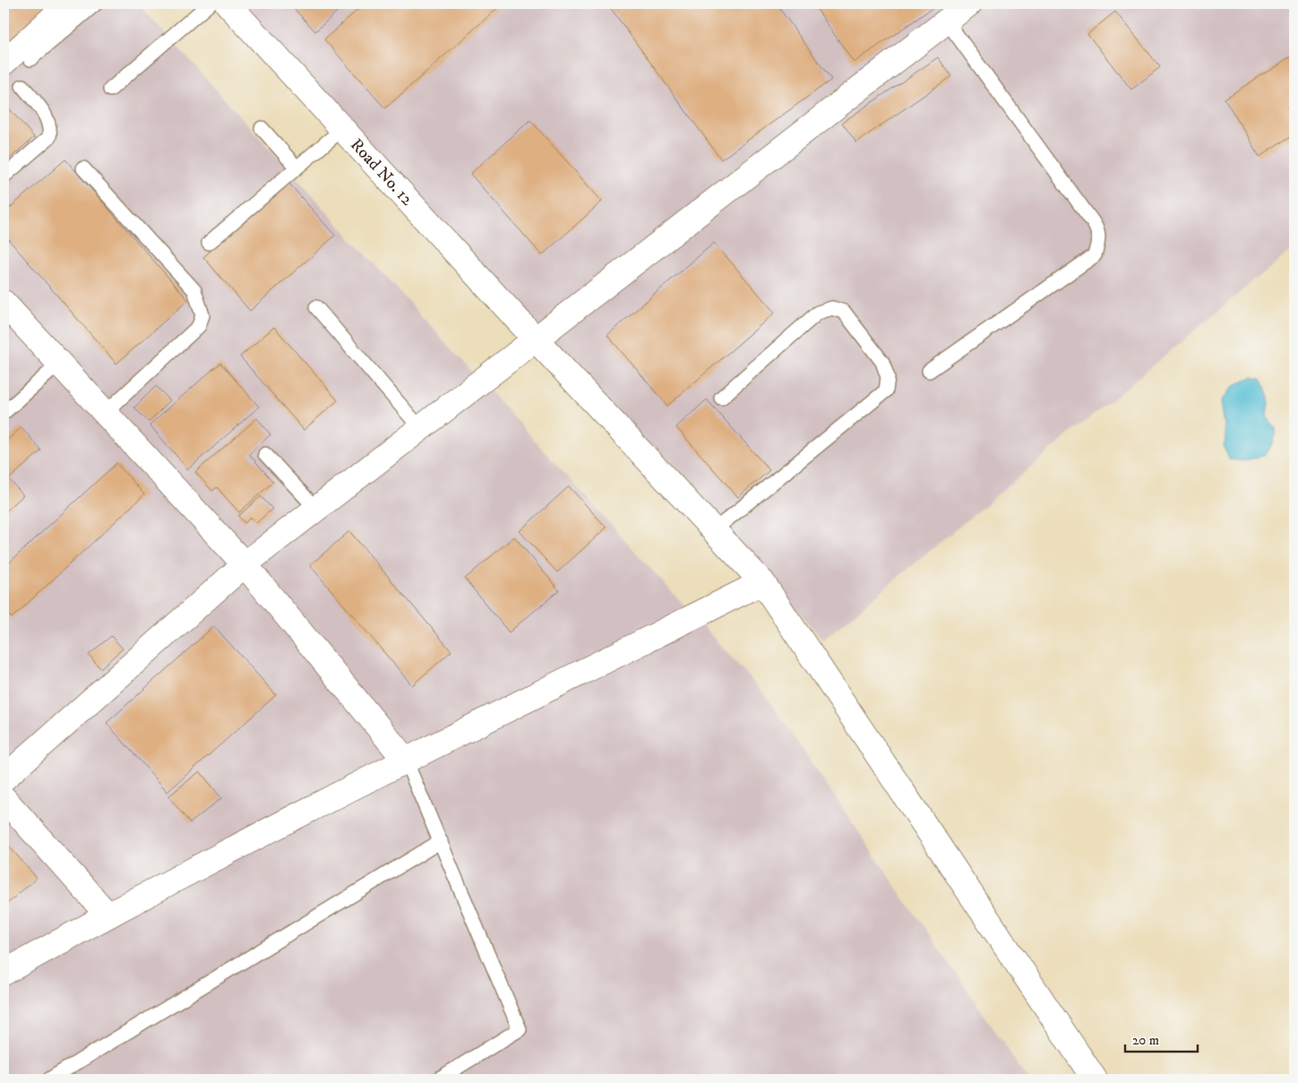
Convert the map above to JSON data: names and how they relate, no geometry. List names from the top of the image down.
{
  "streets": {
    "street": ["Road No. 12"]
  },
  "scale_bar": "20 m"
}
